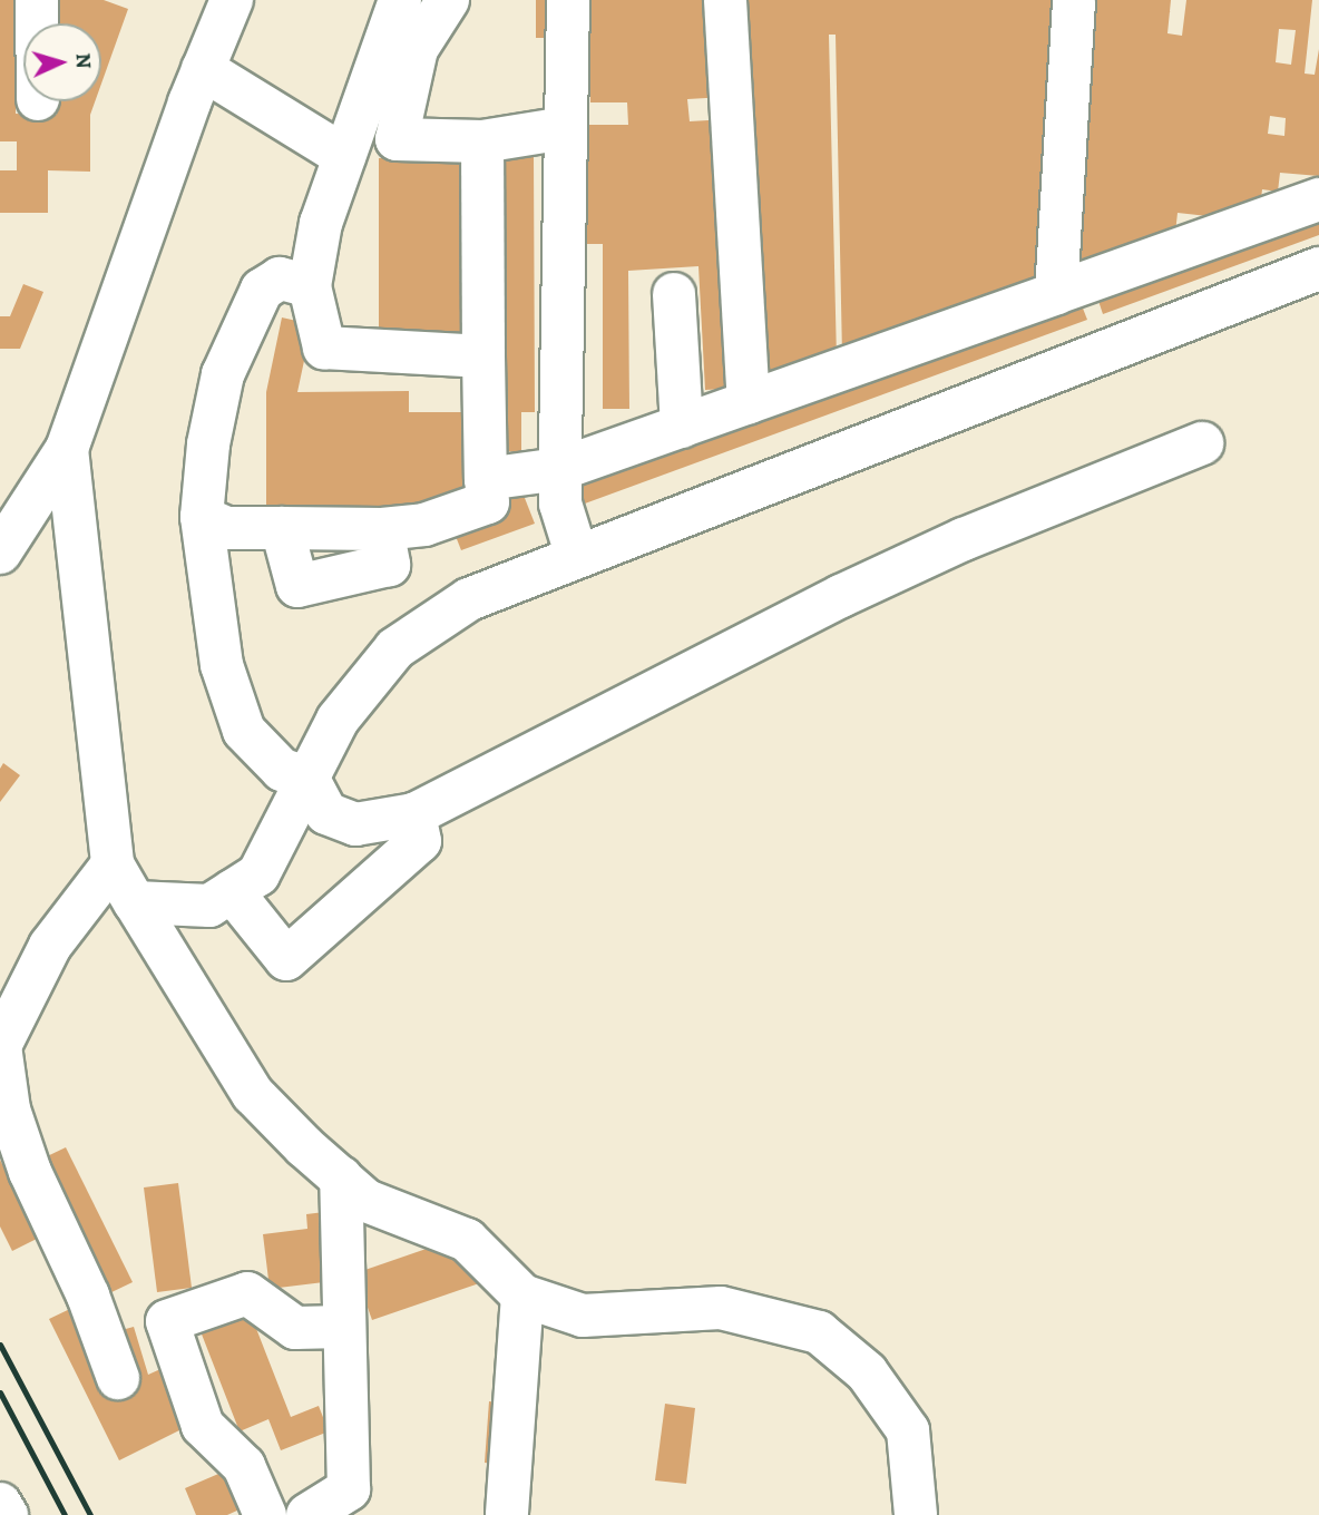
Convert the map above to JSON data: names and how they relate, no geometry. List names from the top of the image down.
{
  "north": "right"
}
